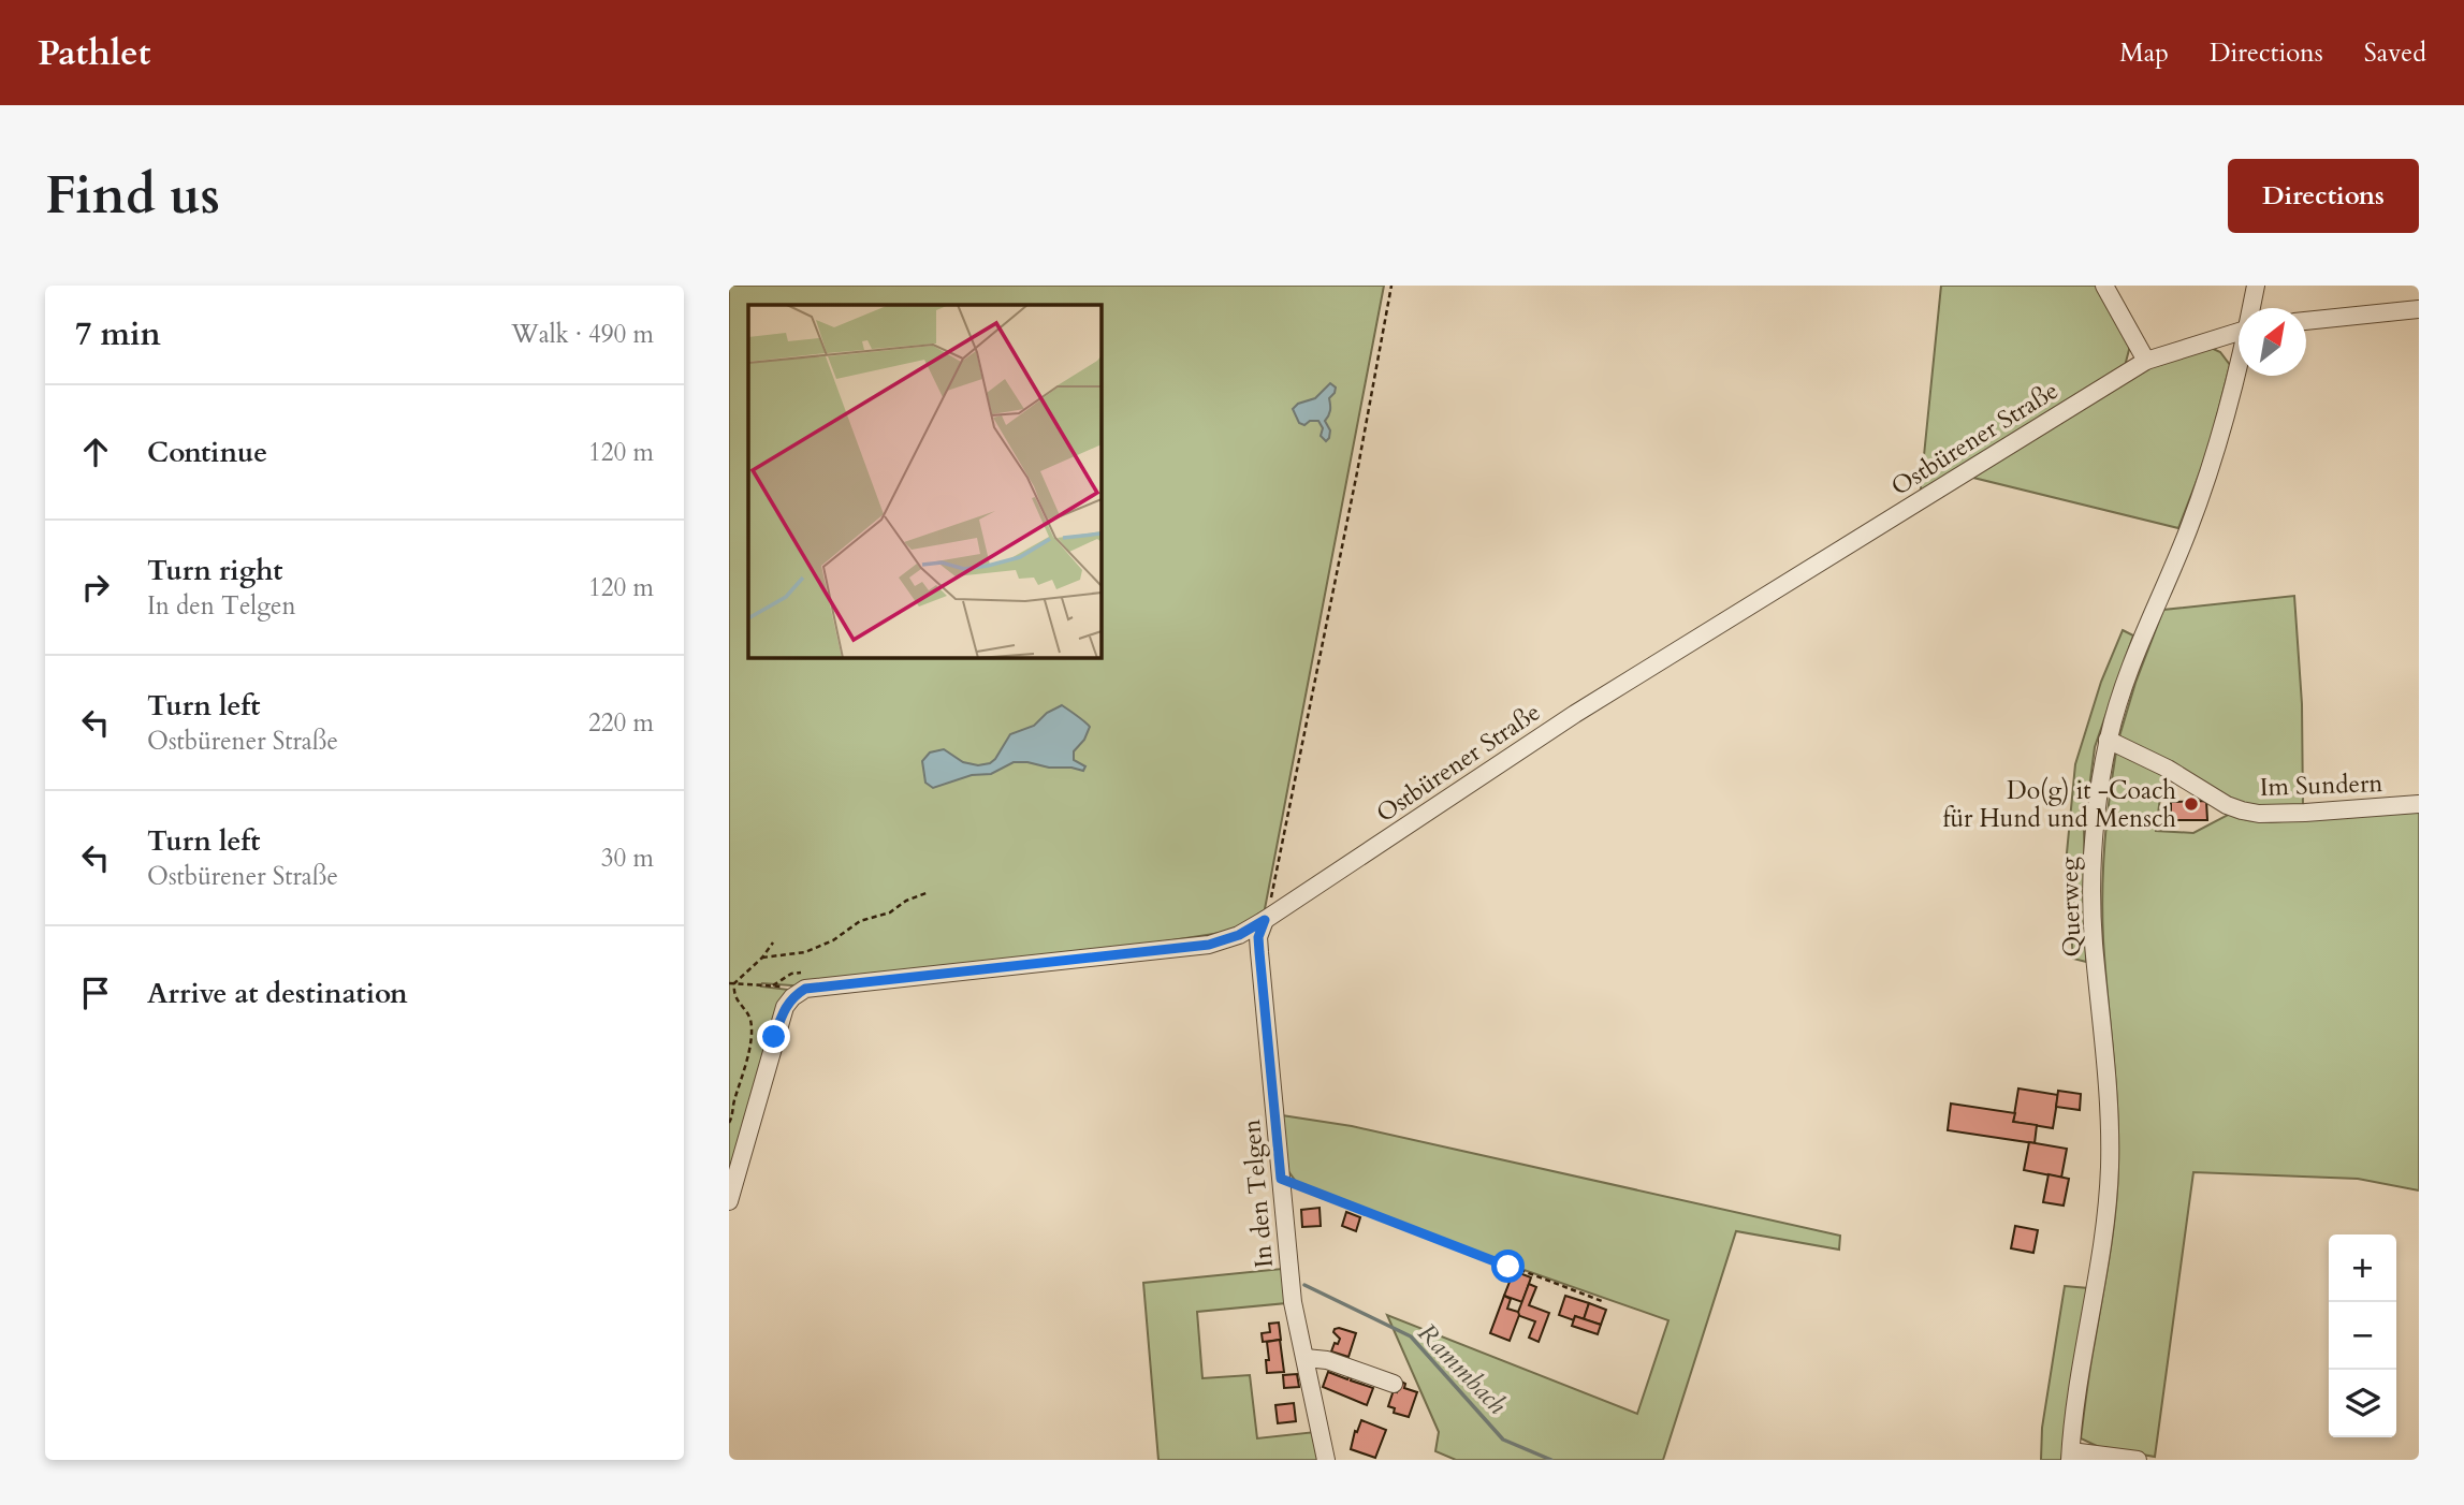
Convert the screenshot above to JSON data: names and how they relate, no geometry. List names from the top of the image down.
{
  "streets": {
    "street": [
      "Ostbürener Straße",
      "Im Sundern",
      "Querweg",
      "In den Telgen"
    ]
  },
  "crossings": [
    ["Ostbürener Straße", "In den Telgen"],
    ["Im Sundern", "Querweg"]
  ],
  "water": ["Rammbach"],
  "places": ["Do(g) it -Coach für Hund und Mensch"],
  "north": "top right",
  "page": {
    "header": "Pathlet",
    "nav": ["Map", "Directions", "Saved"],
    "buttons": "Directions",
    "title": "Find us",
    "heading": ["7 min", "Walk · 490 m"],
    "list": [
      ["Continue", "120 m"],
      ["Turn right", "In den Telgen", "120 m"],
      ["Turn left", "Ostbürener Straße", "220 m"],
      ["Turn left", "Ostbürener Straße", "30 m"],
      "Arrive at destination"
    ],
    "map_buttons": ["+", "−"]
  }
}
